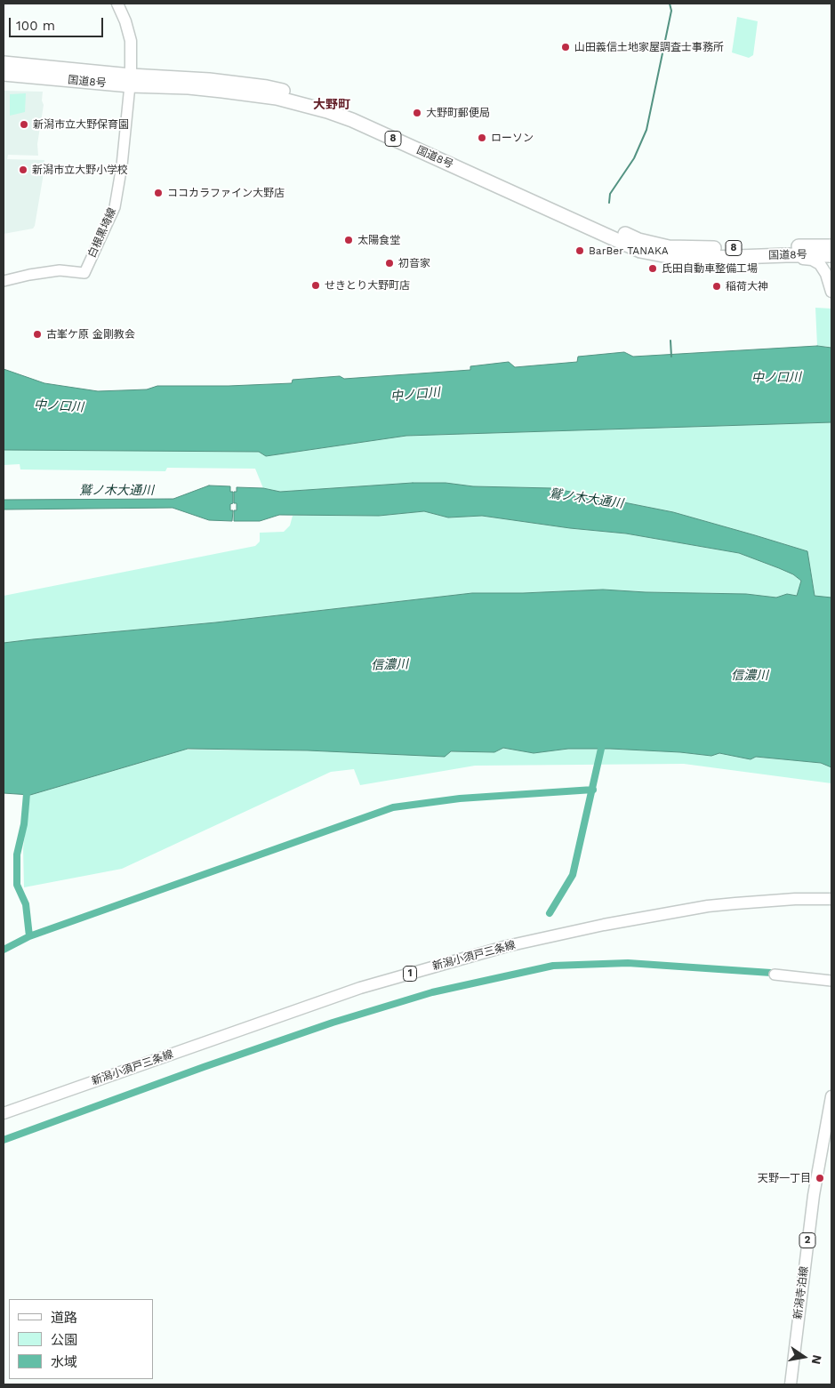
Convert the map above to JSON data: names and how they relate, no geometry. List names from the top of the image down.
{
  "streets": {
    "highway": ["国道8号", "8"],
    "main road": [
      "白根黒埼線",
      "新潟小須戸三条線",
      "1",
      "2",
      "新潟寺泊線"
    ]
  },
  "crossings": [
    ["国道8号", "白根黒埼線"]
  ],
  "districts": ["大野町"],
  "water": ["中ノ口川", "鷲ノ木大通川", "信濃川"],
  "places": [
    "山田義信土地家屋調査士事務所",
    "大野町郵便局",
    "新潟市立大野保育園",
    "ローソン",
    "新潟市立大野小学校",
    "ココカラファイン大野店",
    "太陽食堂",
    "BarBer TANAKA",
    "初音家",
    "氏田自動車整備工場",
    "せきとり大野町店",
    "稲荷大神",
    "古峯ケ原 金剛教会",
    "天野一丁目"
  ],
  "legend": ["道路", "公園", "水域"],
  "scale_bar": "100 m",
  "north": "right"
}
